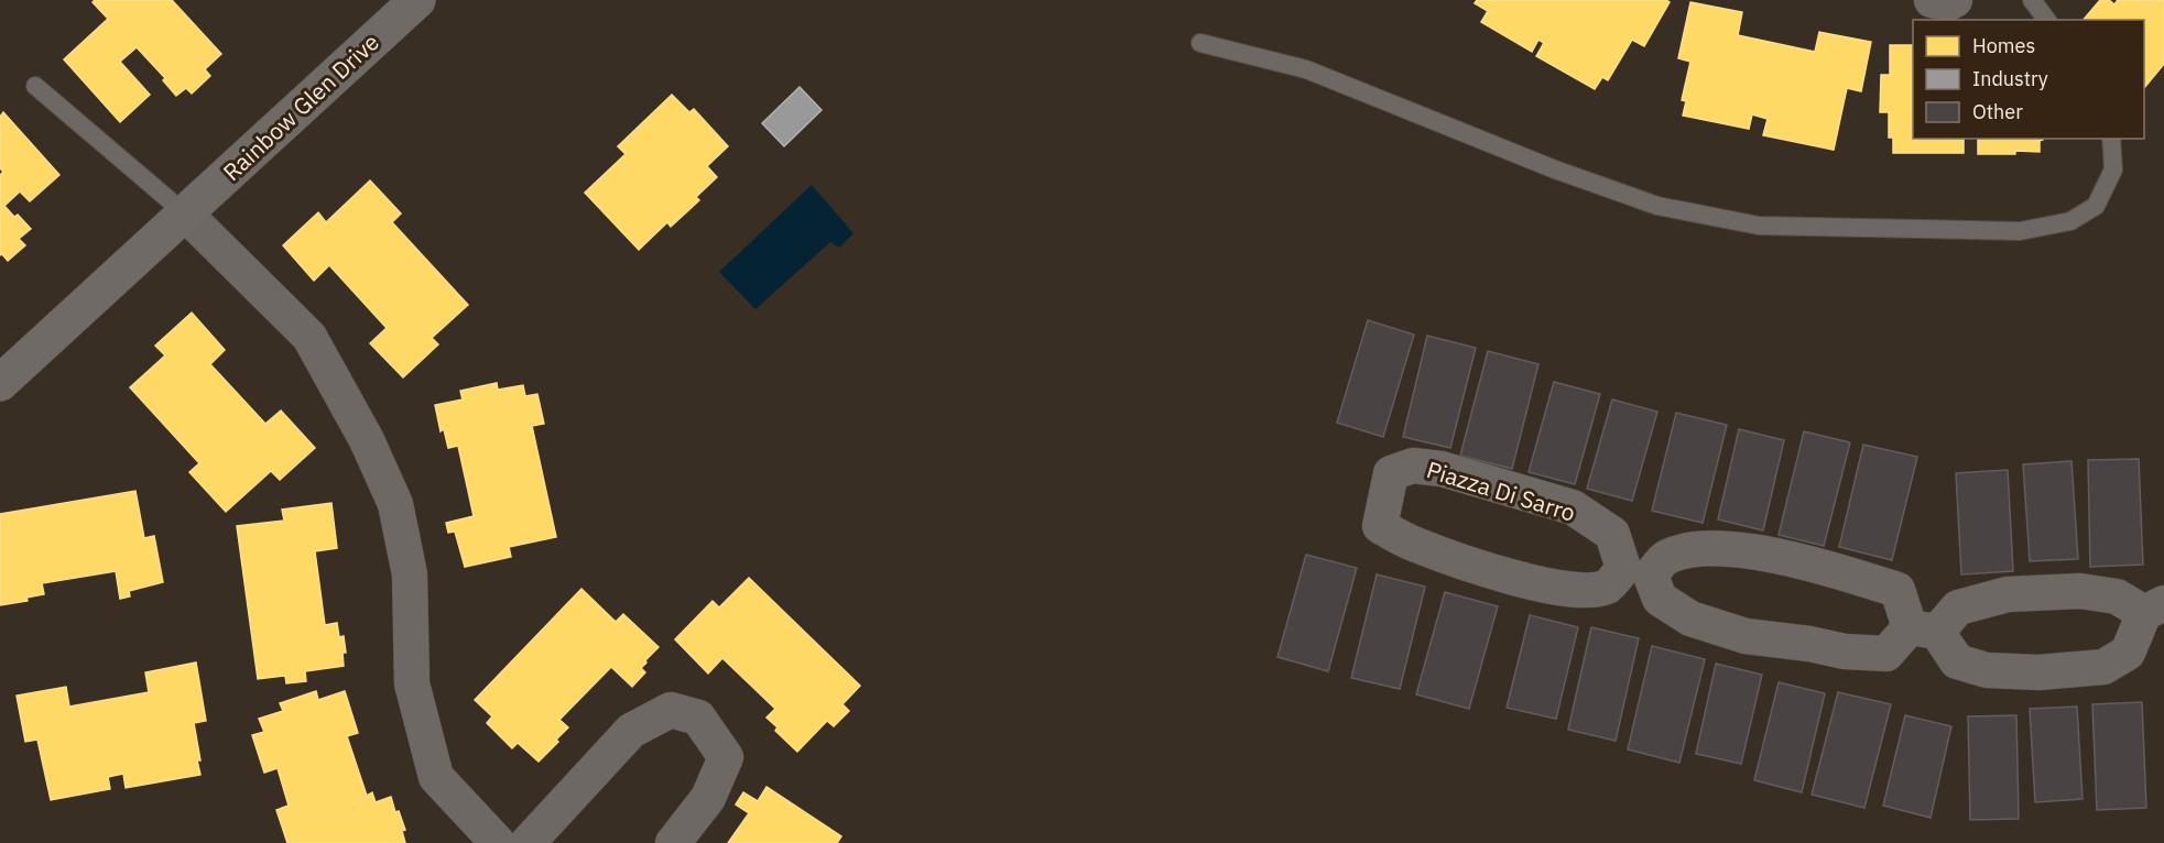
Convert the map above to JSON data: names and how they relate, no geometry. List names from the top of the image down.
{
  "streets": {
    "street": ["Rainbow Glen Drive", "Piazza Di Sarro"]
  },
  "legend": ["Homes", "Industry", "Other"]
}
